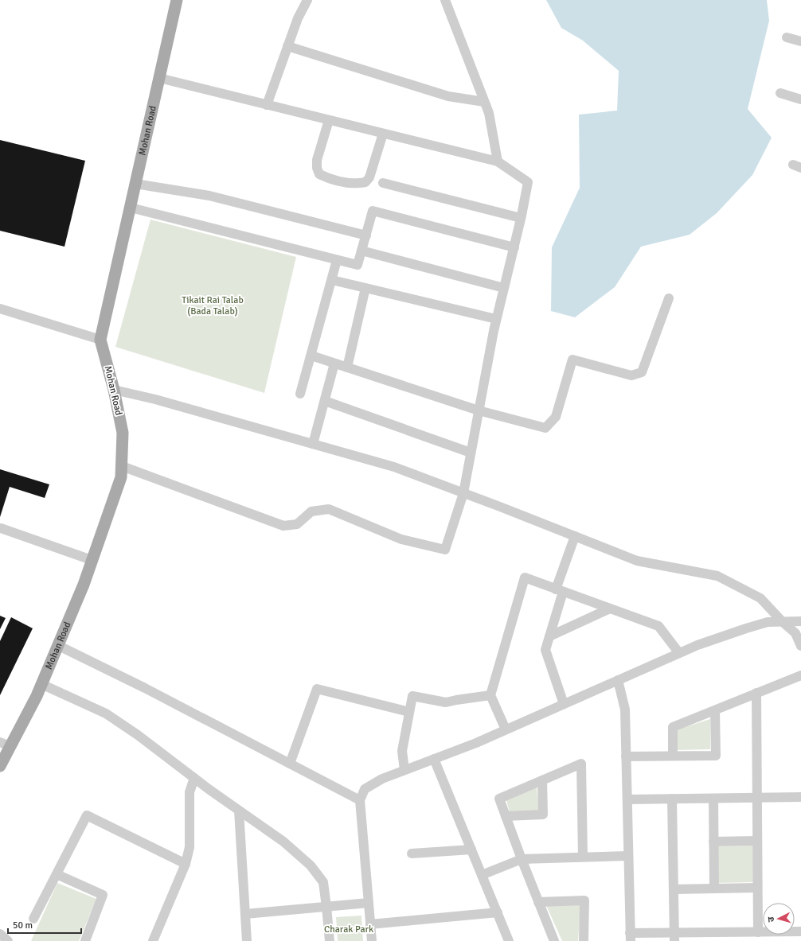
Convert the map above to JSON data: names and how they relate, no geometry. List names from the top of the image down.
{
  "streets": {
    "main road": ["Mohan Road"]
  },
  "parks": ["Tikait Rai Talab (Bada Talab)", "Charak Park"],
  "scale_bar": "50 m",
  "north": "left"
}
